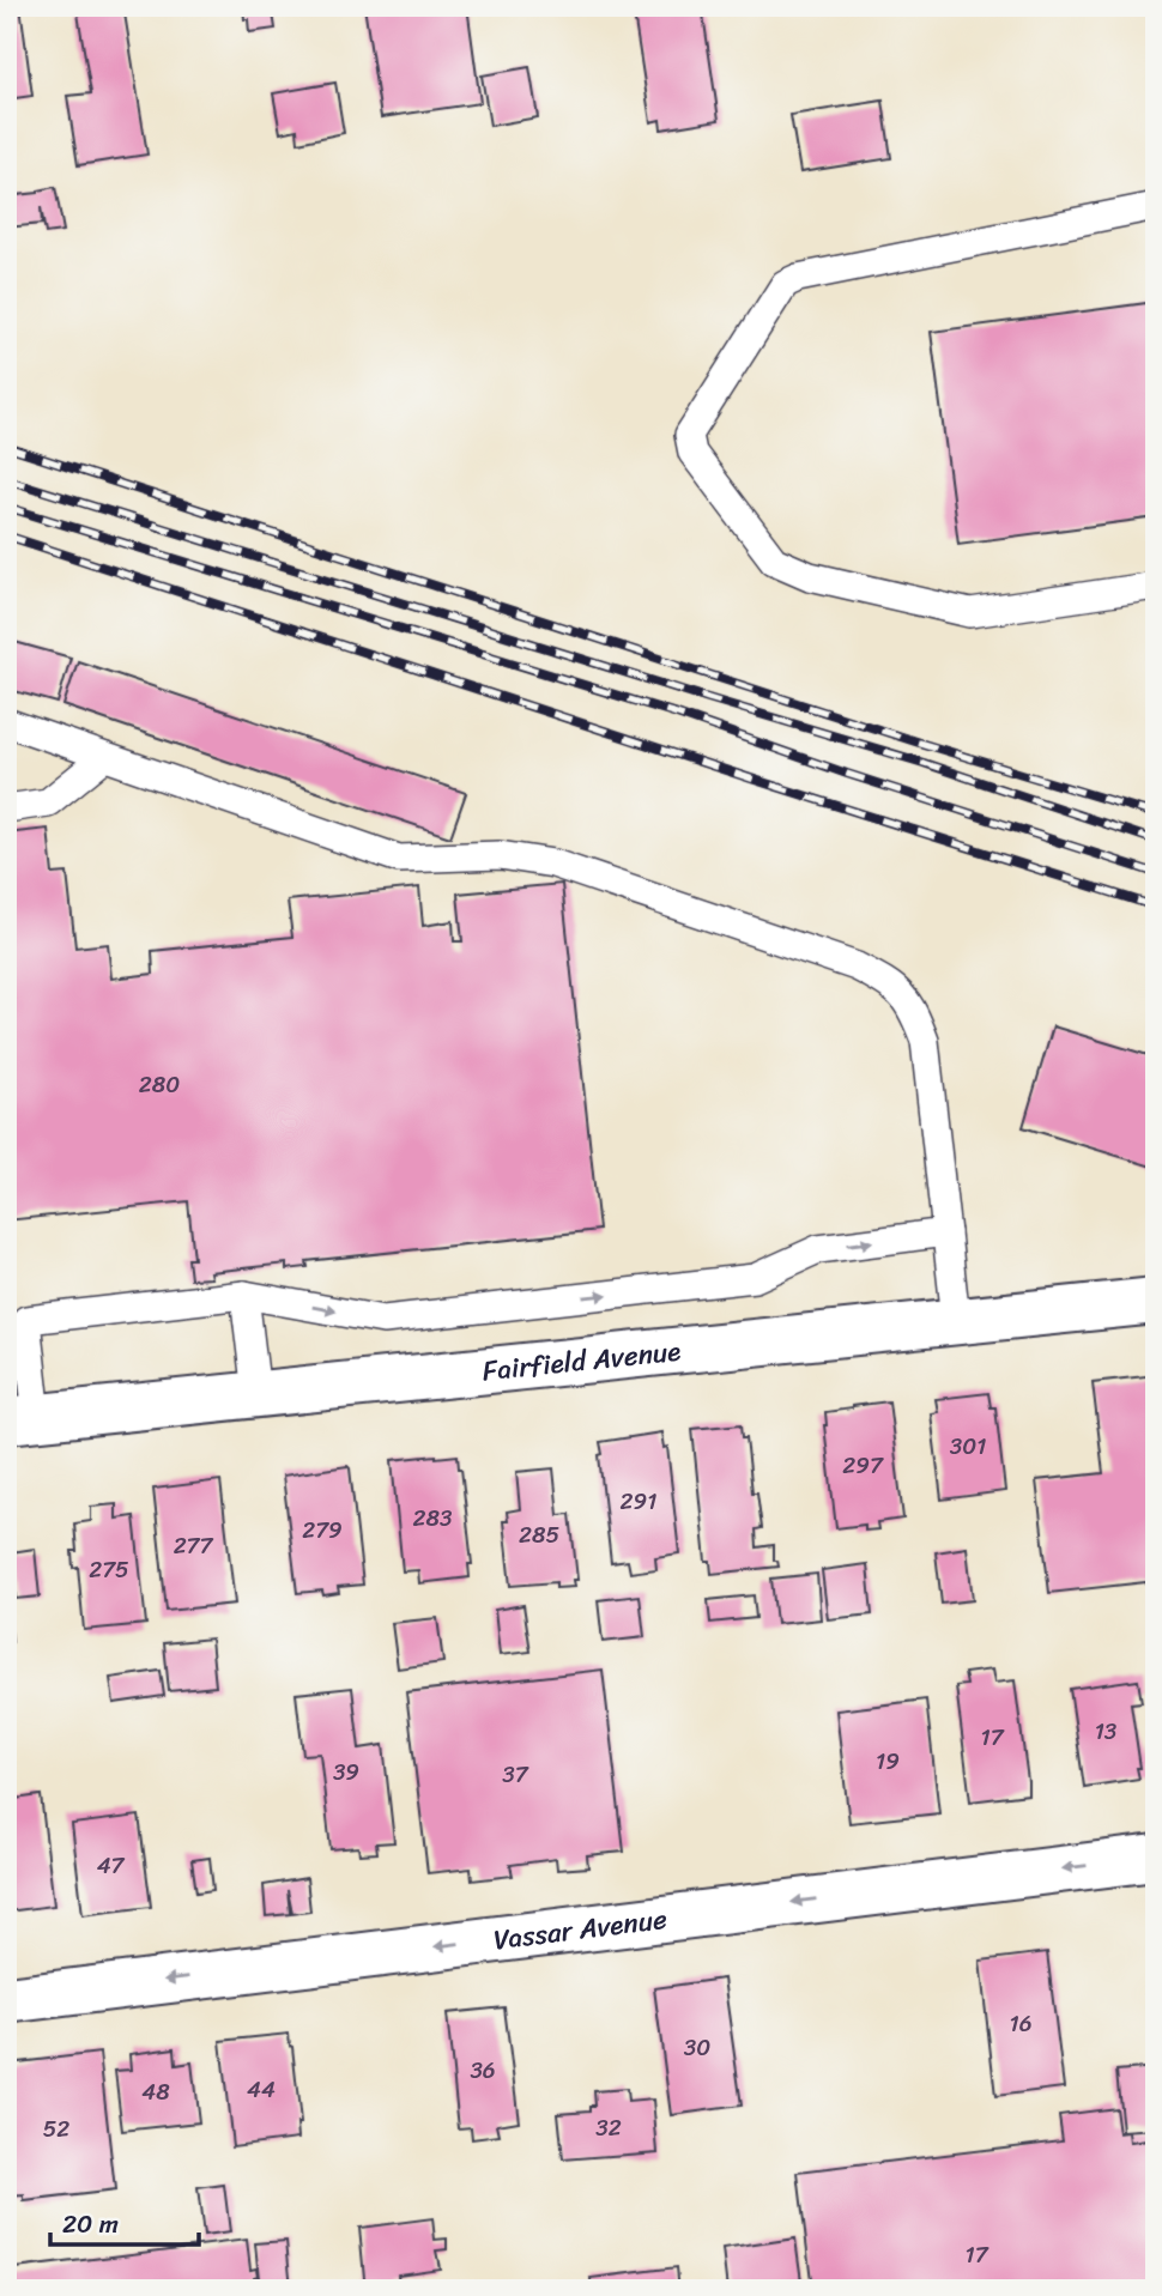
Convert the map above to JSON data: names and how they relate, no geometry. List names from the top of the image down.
{
  "streets": {
    "street": ["Fairfield Avenue", "Vassar Avenue"]
  },
  "one_way": ["Vassar Avenue"],
  "house_numbers": [
    "280",
    "301",
    "297",
    "291",
    "283",
    "279",
    "285",
    "277",
    "275",
    "13",
    "17",
    "19",
    "39",
    "37",
    "47",
    "16",
    "30",
    "36",
    "44",
    "48",
    "32",
    "52",
    "17"
  ],
  "scale_bar": "20 m"
}
